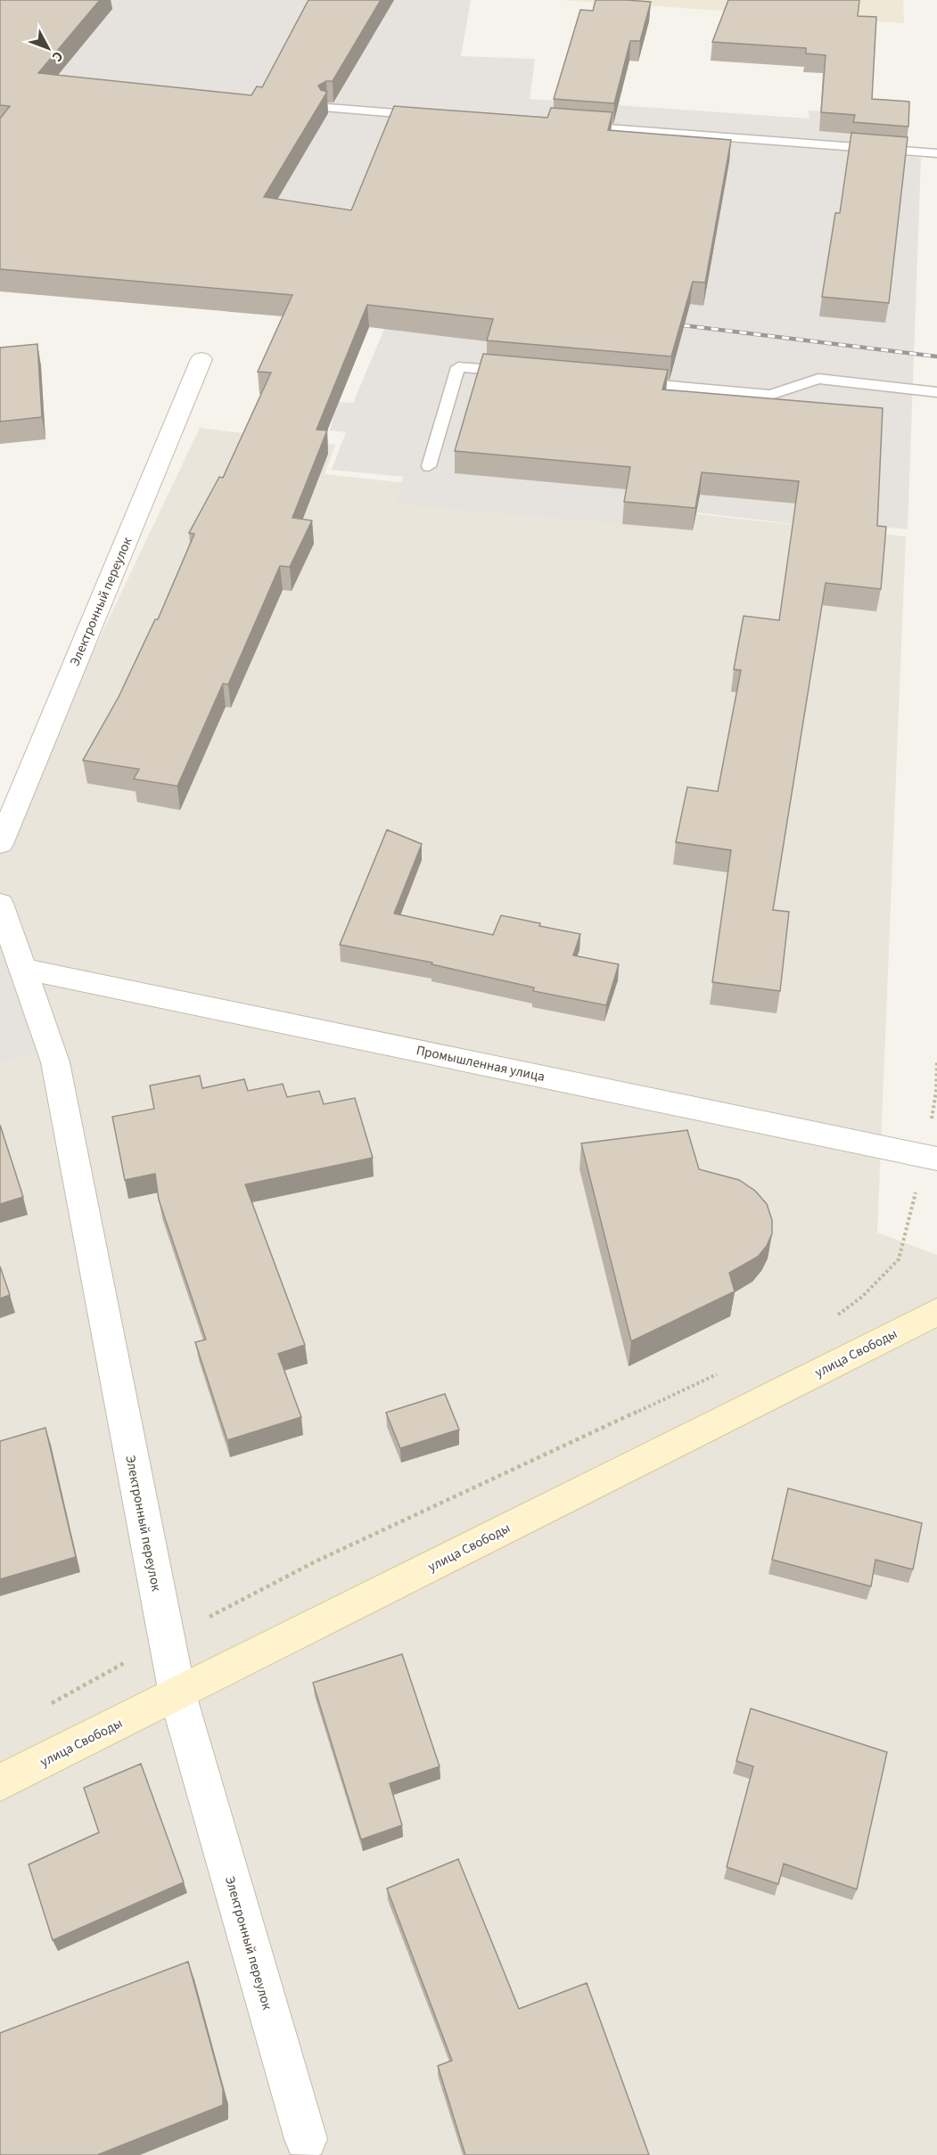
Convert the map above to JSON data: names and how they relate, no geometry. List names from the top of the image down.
{
  "streets": {
    "main road": ["улица Свободы"],
    "street": ["Электронный переулок", "Промышленная улица"]
  },
  "crossings": [
    ["Электронный переулок", "Промышленная улица"],
    ["Электронный переулок", "улица Свободы"]
  ],
  "north": "bottom right"
}
